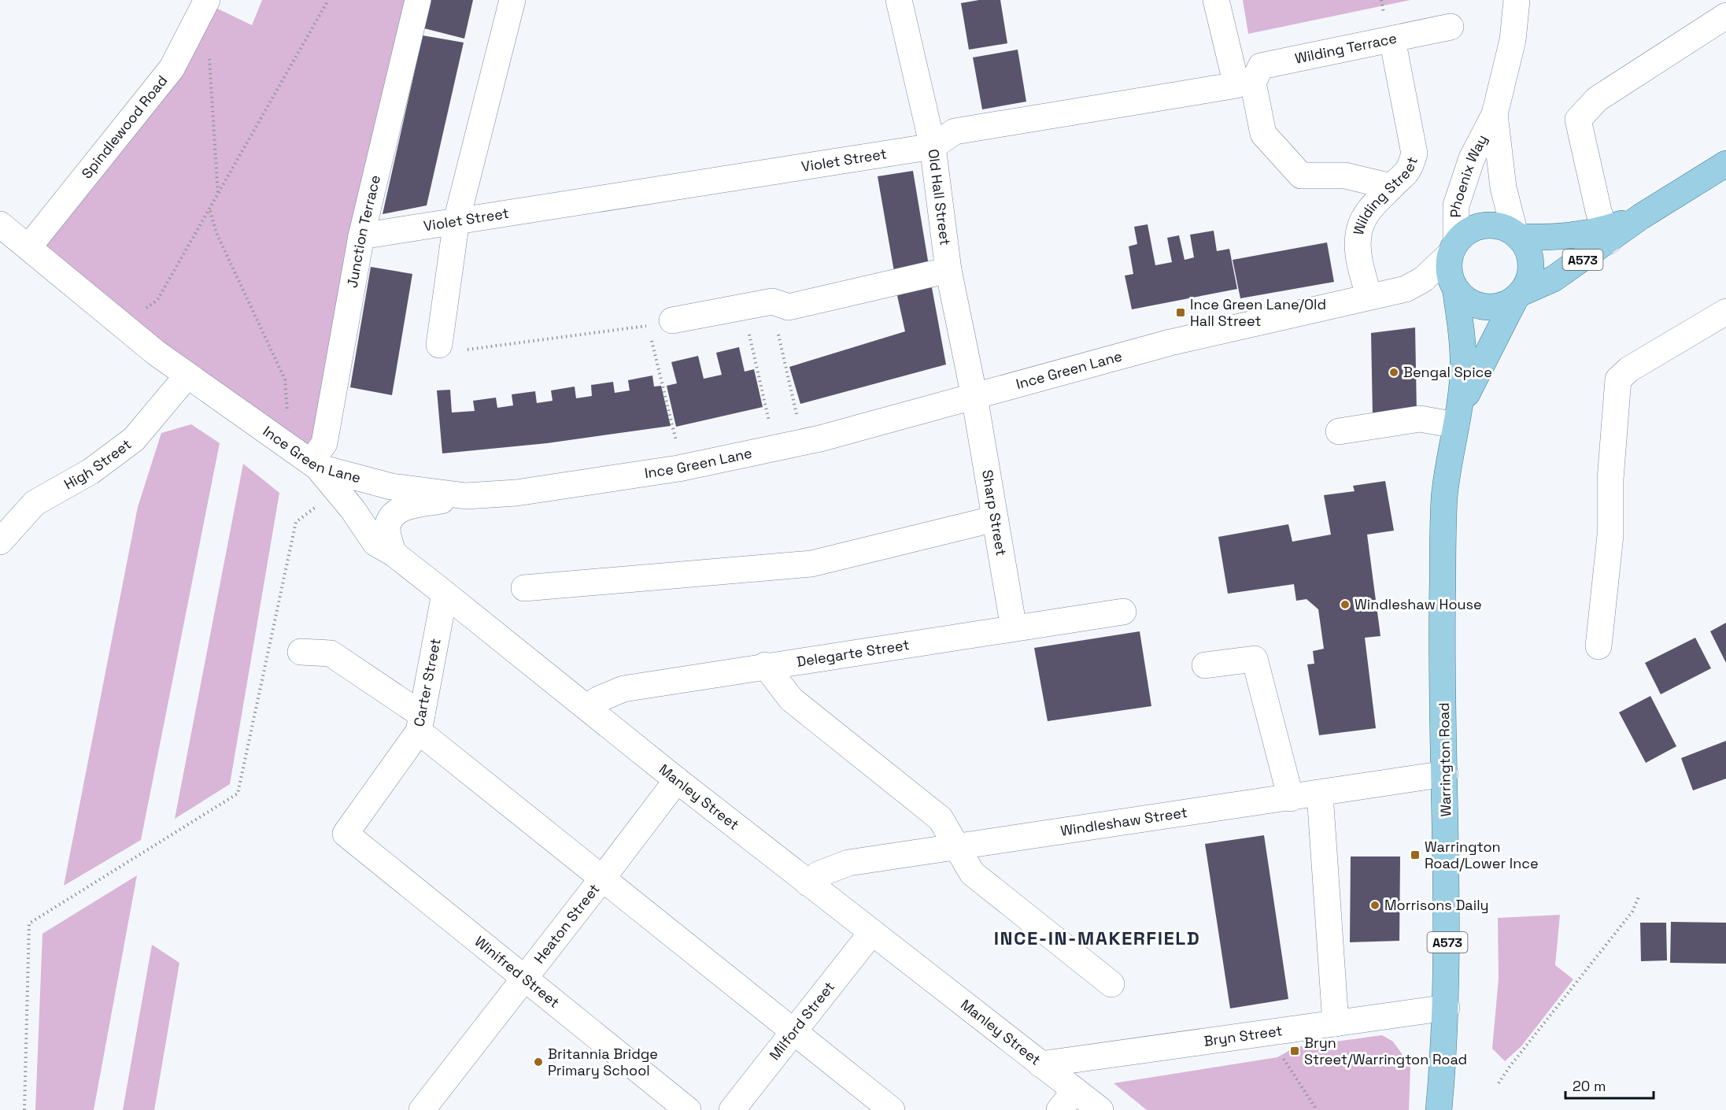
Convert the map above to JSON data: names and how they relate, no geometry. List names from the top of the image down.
{
  "streets": {
    "main road": ["A573", "Warrington Road"],
    "street": [
      "Wilding Terrace",
      "Spindlewood Road",
      "Violet Street",
      "Phoenix Way",
      "Wilding Street",
      "Old Hall Street",
      "Junction Terrace",
      "Ince Green Lane",
      "High Street",
      "Sharp Street",
      "Delegarte Street",
      "Carter Street",
      "Manley Street",
      "Windleshaw Street",
      "Heaton Street",
      "Winifred Street",
      "Milford Street",
      "Bryn Street"
    ]
  },
  "crossings": [
    ["Wilding Terrace", "Violet Street"],
    ["Wilding Terrace", "Wilding Street"],
    ["Spindlewood Road", "Ince Green Lane"],
    ["Violet Street", "Old Hall Street"],
    ["Violet Street", "Junction Terrace"],
    ["Phoenix Way", "A573"],
    ["Phoenix Way", "Ince Green Lane"],
    ["Phoenix Way", "Warrington Road"],
    ["Wilding Street", "Ince Green Lane"],
    ["Old Hall Street", "Ince Green Lane"],
    ["Old Hall Street", "Sharp Street"],
    ["Junction Terrace", "Ince Green Lane"],
    ["Junction Terrace", "Manley Street"],
    ["A573", "Ince Green Lane"],
    ["A573", "Warrington Road"],
    ["Ince Green Lane", "High Street"],
    ["Ince Green Lane", "Sharp Street"],
    ["Ince Green Lane", "Warrington Road"],
    ["Ince Green Lane", "Manley Street"],
    ["Sharp Street", "Delegarte Street"],
    ["Delegarte Street", "Manley Street"],
    ["Carter Street", "Manley Street"],
    ["Carter Street", "Winifred Street"],
    ["Warrington Road", "Windleshaw Street"],
    ["Warrington Road", "Bryn Street"],
    ["Manley Street", "Windleshaw Street"],
    ["Manley Street", "Heaton Street"],
    ["Manley Street", "Milford Street"],
    ["Manley Street", "Bryn Street"],
    ["Heaton Street", "Winifred Street"]
  ],
  "districts": ["INCE-IN-MAKERFIELD"],
  "places": {
    "transit": ["Ince Green Lane/Old Hall Street", "Warrington Road/Lower Ince", "Bryn Street/Warrington Road"],
    "other": [
      "Bengal Spice",
      "Windleshaw House",
      "Morrisons Daily",
      "Britannia Bridge Primary School"
    ]
  },
  "scale_bar": "20 m"
}
